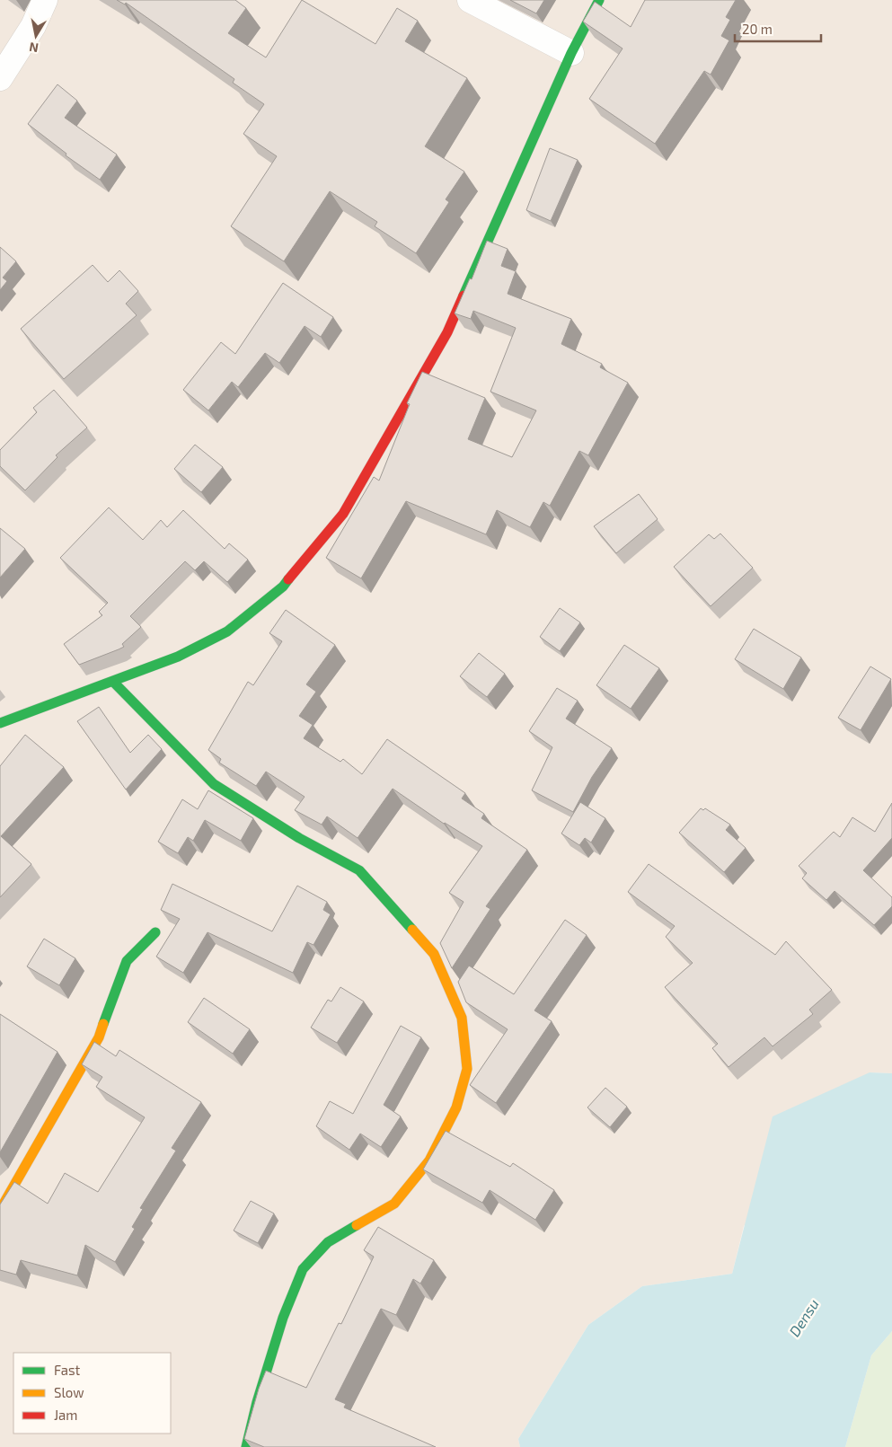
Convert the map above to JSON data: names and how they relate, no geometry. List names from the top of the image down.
{
  "water": ["Densu"],
  "legend": ["Fast", "Slow", "Jam"],
  "scale_bar": "20 m",
  "north": "bottom"
}
